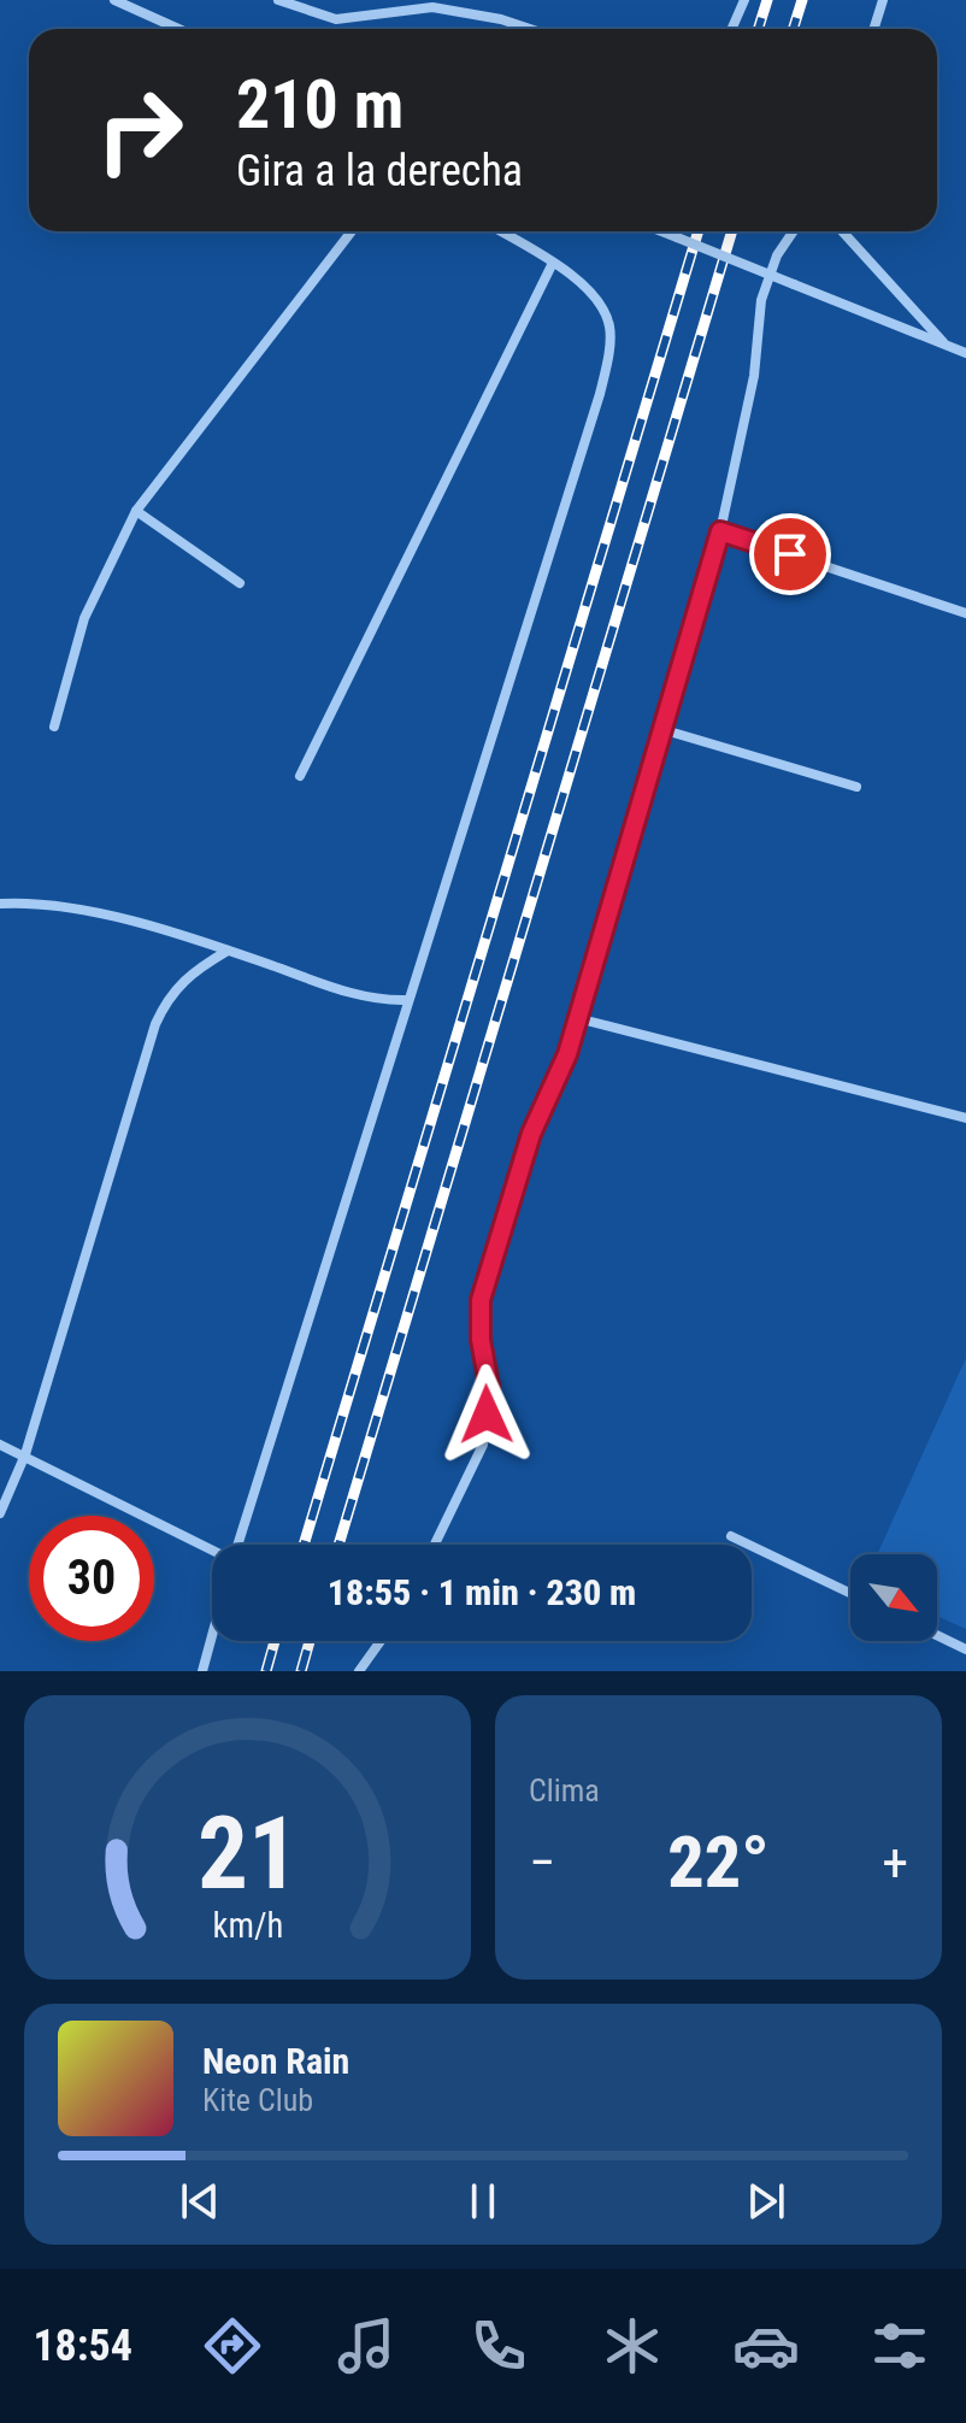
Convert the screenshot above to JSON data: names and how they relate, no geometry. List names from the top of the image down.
{
  "north": "bottom right",
  "page": {
    "turn": ["210 m", "Gira a la derecha"],
    "limit": "30",
    "trip": "18:55 · 1 min · 230 m",
    "tile": "Clima",
    "heat": ["−", "22°", "+"],
    "song": ["Neon Rain", "Kite Club"],
    "tabs": "18:54",
    "gauge": ["21", "km/h"]
  }
}
